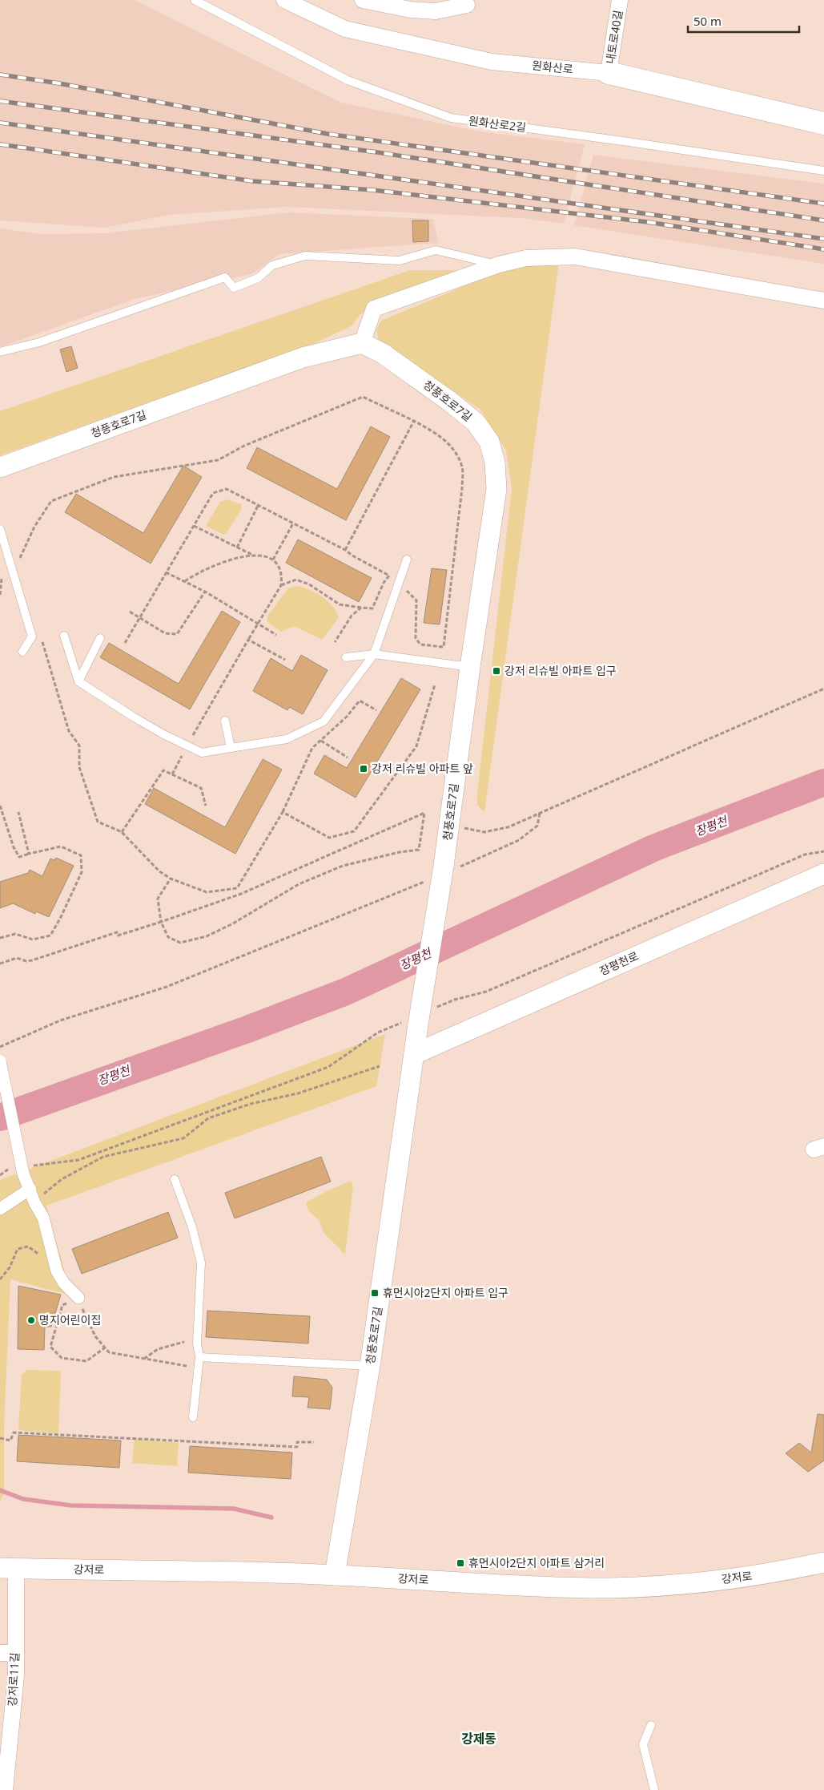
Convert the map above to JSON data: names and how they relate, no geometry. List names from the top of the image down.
{
  "streets": {
    "main road": ["원화산로"],
    "street": [
      "내토로40길",
      "청풍호로7길",
      "장평천로",
      "강저로",
      "강저로11길"
    ],
    "lane": ["원화산로2길"]
  },
  "crossings": [
    ["내토로40길", "원화산로"],
    ["청풍호로7길", "장평천로"],
    ["청풍호로7길", "강저로"],
    ["강저로", "강저로11길"]
  ],
  "districts": ["강제동"],
  "water": ["장평천"],
  "places": {
    "transit": [
      "강저 리슈빌 아파트 입구",
      "강저 리슈빌 아파트 앞",
      "휴먼시아2단지 아파트 입구",
      "휴먼시아2단지 아파트 삼거리"
    ],
    "other": ["명지어린이집"]
  },
  "scale_bar": "50 m"
}
